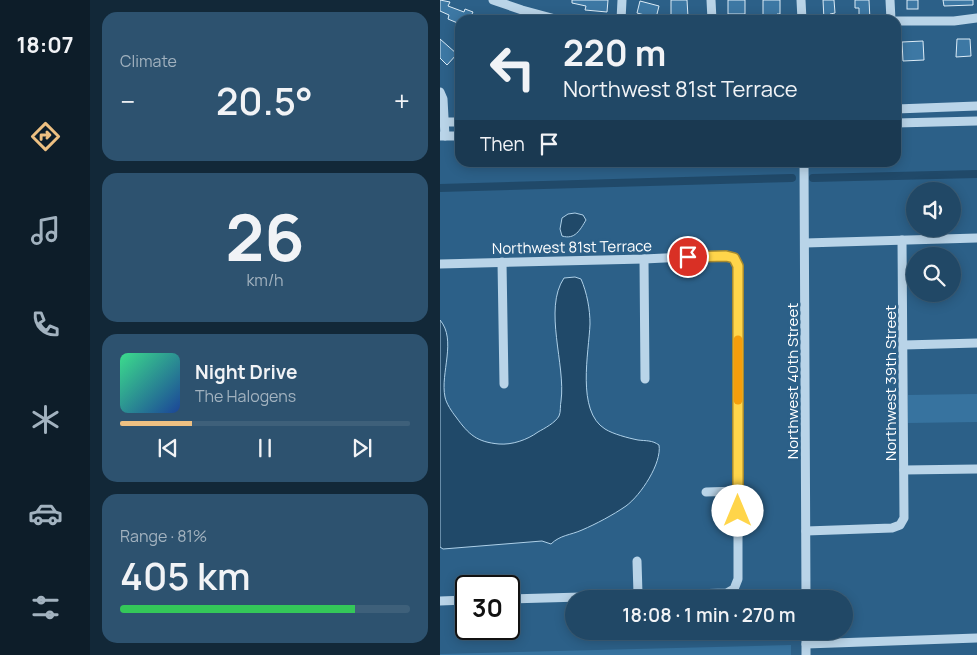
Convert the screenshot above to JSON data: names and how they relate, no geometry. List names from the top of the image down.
{
  "streets": {
    "street": ["Northwest 81st Terrace", "Northwest 40th Street", "Northwest 39th Street"]
  },
  "crossings": [
    ["Northwest 40th Street", "Northwest 39th Street"]
  ],
  "page": {
    "tabs": "18:07",
    "tile": [
      "Climate",
      ["26", "km/h"],
      ["Range · 81%", "405 km"]
    ],
    "turn": ["220 m", "Northwest 81st Terrace"],
    "heat": ["−", "20.5°", "+"],
    "then": "Then",
    "song": ["Night Drive", "The Halogens"],
    "limit": "30",
    "trip": "18:08 · 1 min · 270 m"
  }
}
